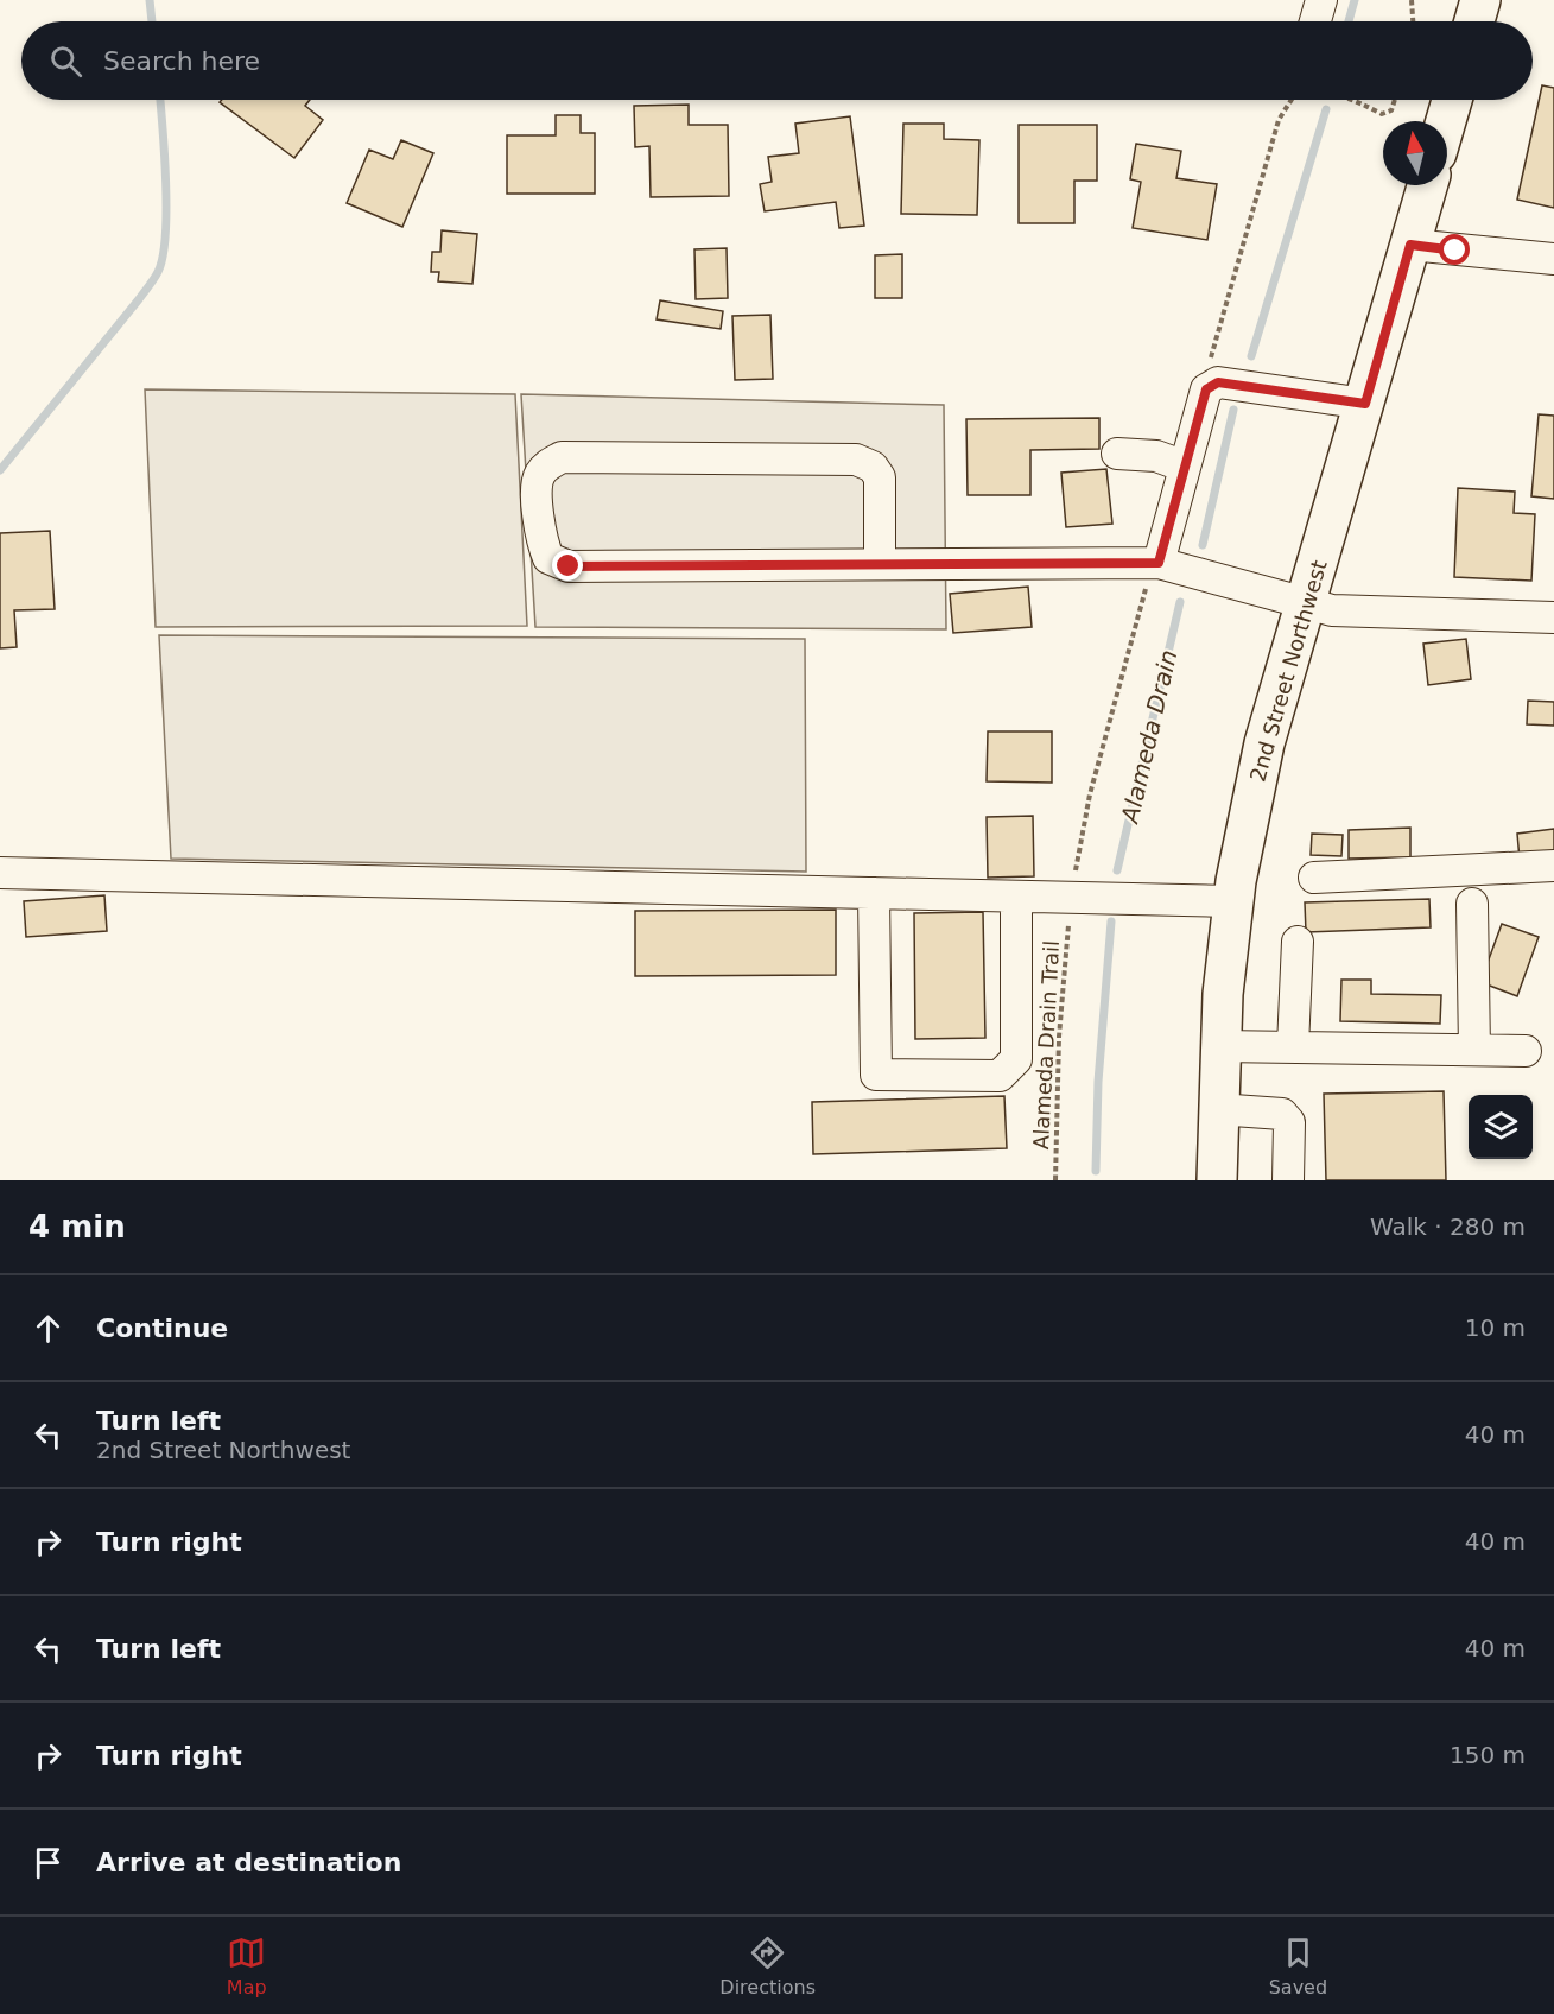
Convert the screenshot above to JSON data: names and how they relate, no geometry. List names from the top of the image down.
{
  "streets": {
    "main road": ["2nd Street Northwest"],
    "path": ["Alameda Drain Trail"]
  },
  "water": ["Alameda Drain"],
  "north": "top",
  "page": {
    "search": "Search here",
    "heading": ["4 min", "Walk · 280 m"],
    "list": [
      ["Continue", "10 m"],
      ["Turn left", "2nd Street Northwest", "40 m"],
      ["Turn right", "40 m"],
      ["Turn left", "40 m"],
      ["Turn right", "150 m"],
      "Arrive at destination"
    ],
    "nav": ["Map", "Directions", "Saved"]
  }
}
